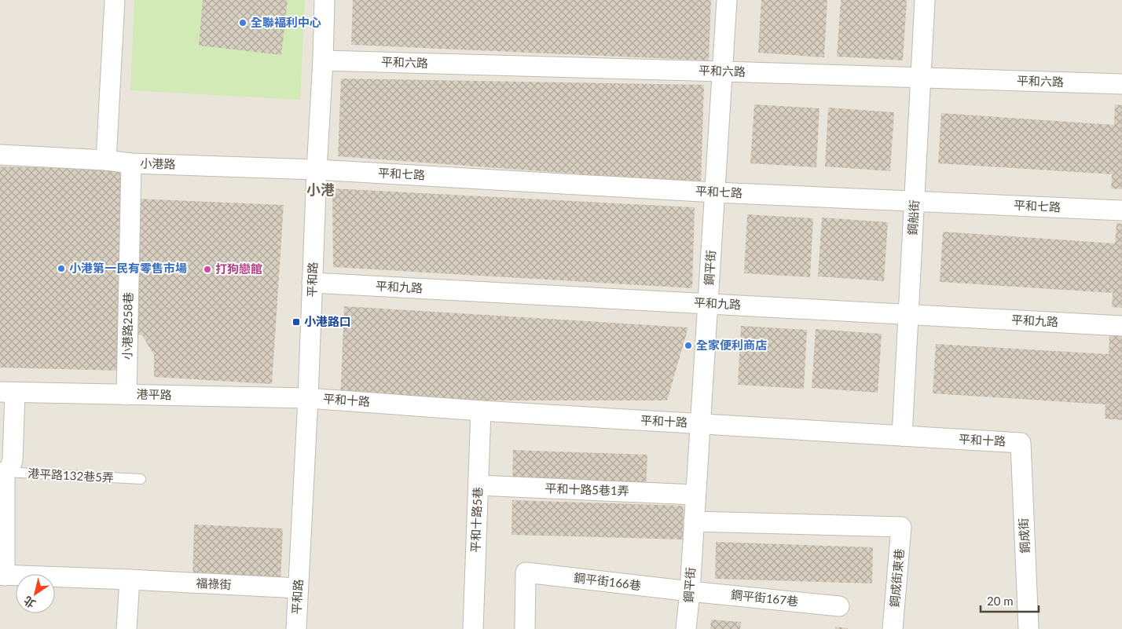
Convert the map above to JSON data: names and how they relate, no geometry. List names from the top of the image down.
{
  "streets": {
    "street": [
      "平和六路",
      "小港路",
      "平和七路",
      "鋼船街",
      "鋼平街",
      "平和路",
      "平和九路",
      "小港路258巷",
      "港平路",
      "平和十路",
      "平和十路5巷1弄",
      "平和十路5巷",
      "鋼成街",
      "鋼成街東巷",
      "鋼平街166巷",
      "福祿街",
      "鋼平街167巷"
    ],
    "lane": ["港平路132巷5弄"]
  },
  "crossings": [
    ["平和六路", "鋼船街"],
    ["平和六路", "鋼平街"],
    ["平和六路", "平和路"],
    ["小港路", "平和七路"],
    ["小港路", "平和路"],
    ["小港路", "小港路258巷"],
    ["平和七路", "鋼船街"],
    ["平和七路", "鋼平街"],
    ["平和七路", "平和路"],
    ["鋼船街", "平和九路"],
    ["鋼船街", "平和十路"],
    ["鋼平街", "平和九路"],
    ["鋼平街", "平和十路"],
    ["鋼平街", "平和十路5巷1弄"],
    ["鋼平街", "鋼成街東巷"],
    ["鋼平街", "鋼平街166巷"],
    ["鋼平街", "鋼平街167巷"],
    ["平和路", "平和九路"],
    ["平和路", "港平路"],
    ["平和路", "平和十路"],
    ["平和路", "福祿街"],
    ["小港路258巷", "港平路"],
    ["港平路", "平和十路"],
    ["平和十路", "平和十路5巷"],
    ["平和十路", "鋼成街"],
    ["平和十路5巷1弄", "平和十路5巷"],
    ["鋼平街166巷", "鋼平街167巷"]
  ],
  "districts": ["小港"],
  "places": {
    "other": [
      "全聯褔利中心",
      "小港第一民有零售市場",
      "打狗戀館",
      "全家便利商店"
    ],
    "transit": ["小港路口"]
  },
  "scale_bar": "20 m",
  "north": "bottom left"
}
